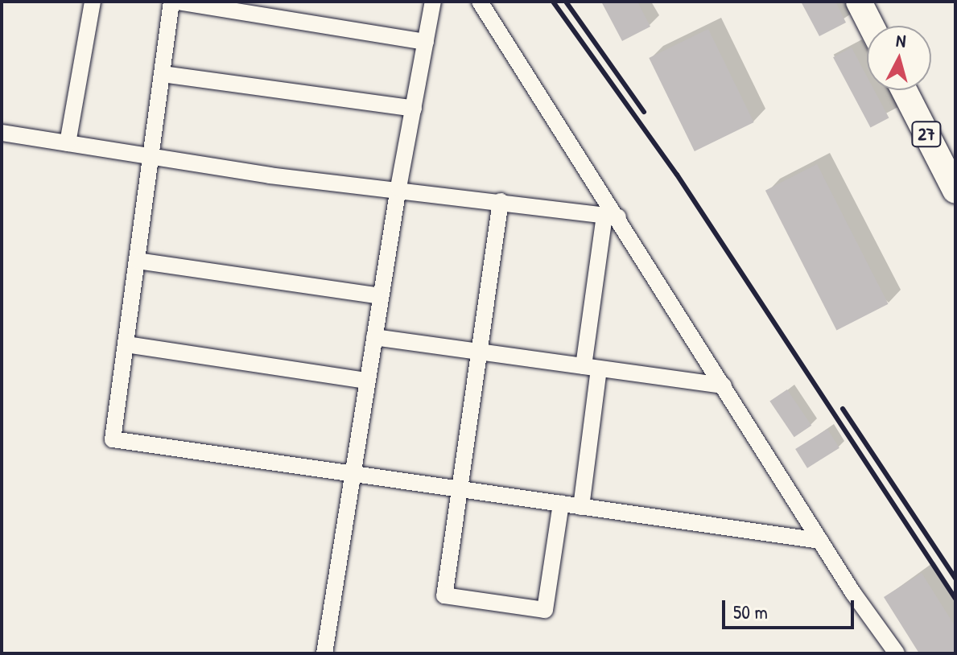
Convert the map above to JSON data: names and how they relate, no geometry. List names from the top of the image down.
{
  "streets": {
    "main road": ["27"]
  },
  "scale_bar": "50 m",
  "north": "top"
}
